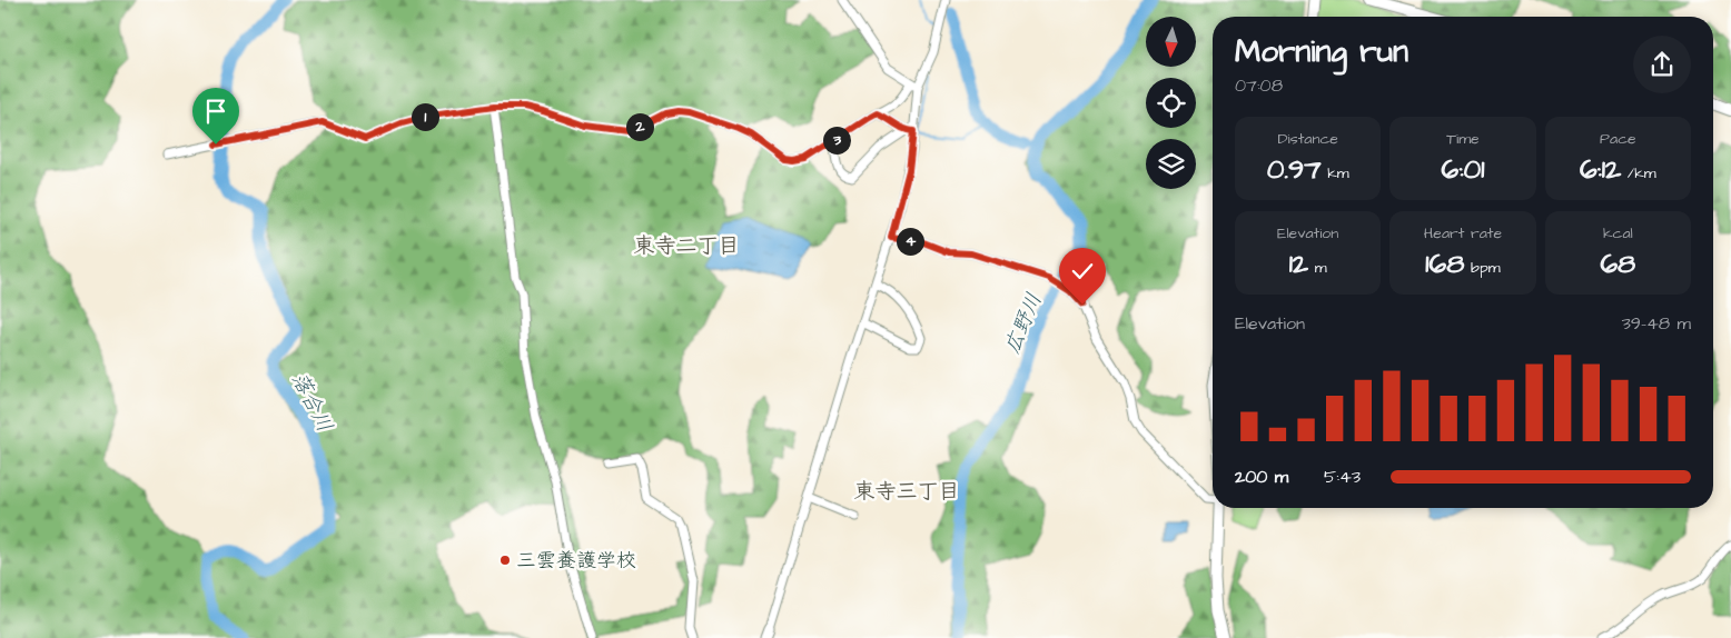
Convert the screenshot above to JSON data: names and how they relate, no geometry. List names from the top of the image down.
{
  "districts": ["東寺二丁目", "東寺三丁目"],
  "water": ["広野川", "落合川"],
  "places": ["三雲養護学校"],
  "north": "bottom",
  "page": {
    "heading": ["Morning run", "07:08"],
    "pins": [
      "1",
      "2",
      "3",
      "4"
    ],
    "stats": [
      ["Distance", "0.97 km"],
      ["Time", "6:01"],
      ["Pace", "6:12 /km"],
      ["Elevation", "12 m"],
      ["Heart rate", "168 bpm"],
      ["kcal", "68"]
    ],
    "chart": ["Elevation", "39–48 m"],
    "list": [
      {
        "name": "200 m",
        "note": "5:43"
      }
    ]
  }
}
